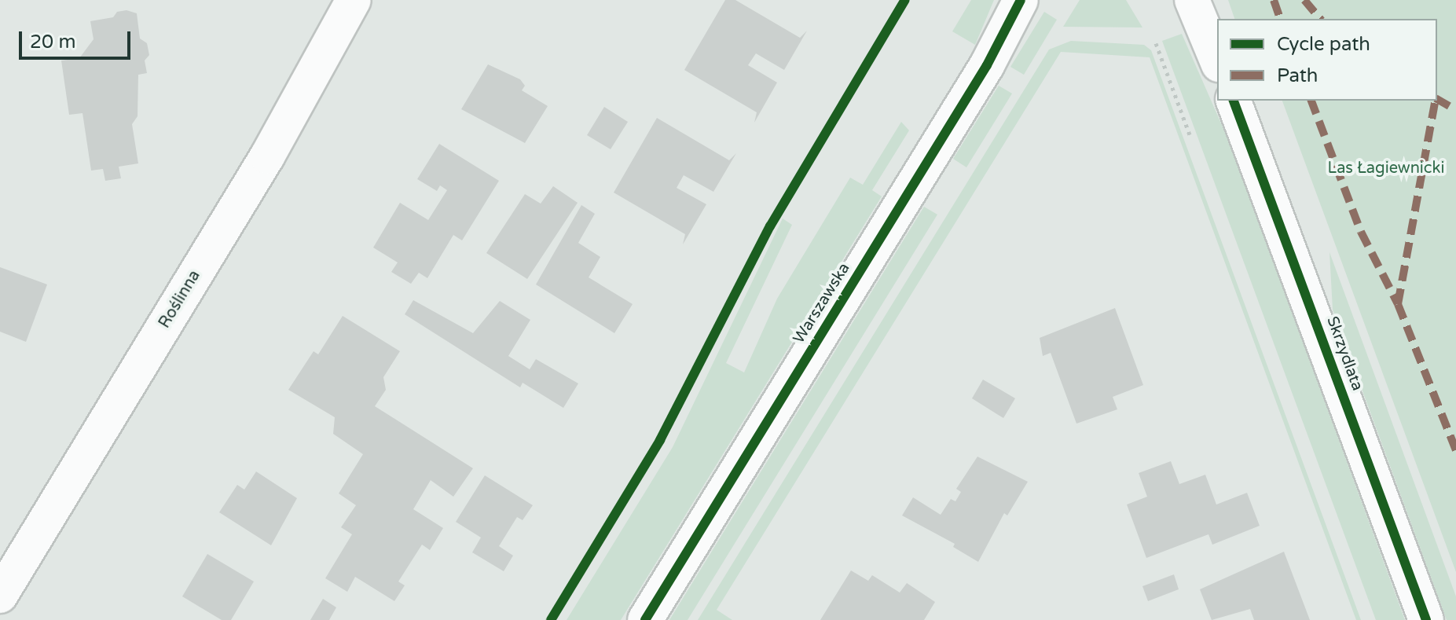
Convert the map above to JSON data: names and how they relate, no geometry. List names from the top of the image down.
{
  "streets": {
    "street": ["Roślinna", "Warszawska", "Skrzydlata"]
  },
  "parks": ["Las Łagiewnicki"],
  "legend": ["Cycle path", "Path"],
  "scale_bar": "20 m"
}
